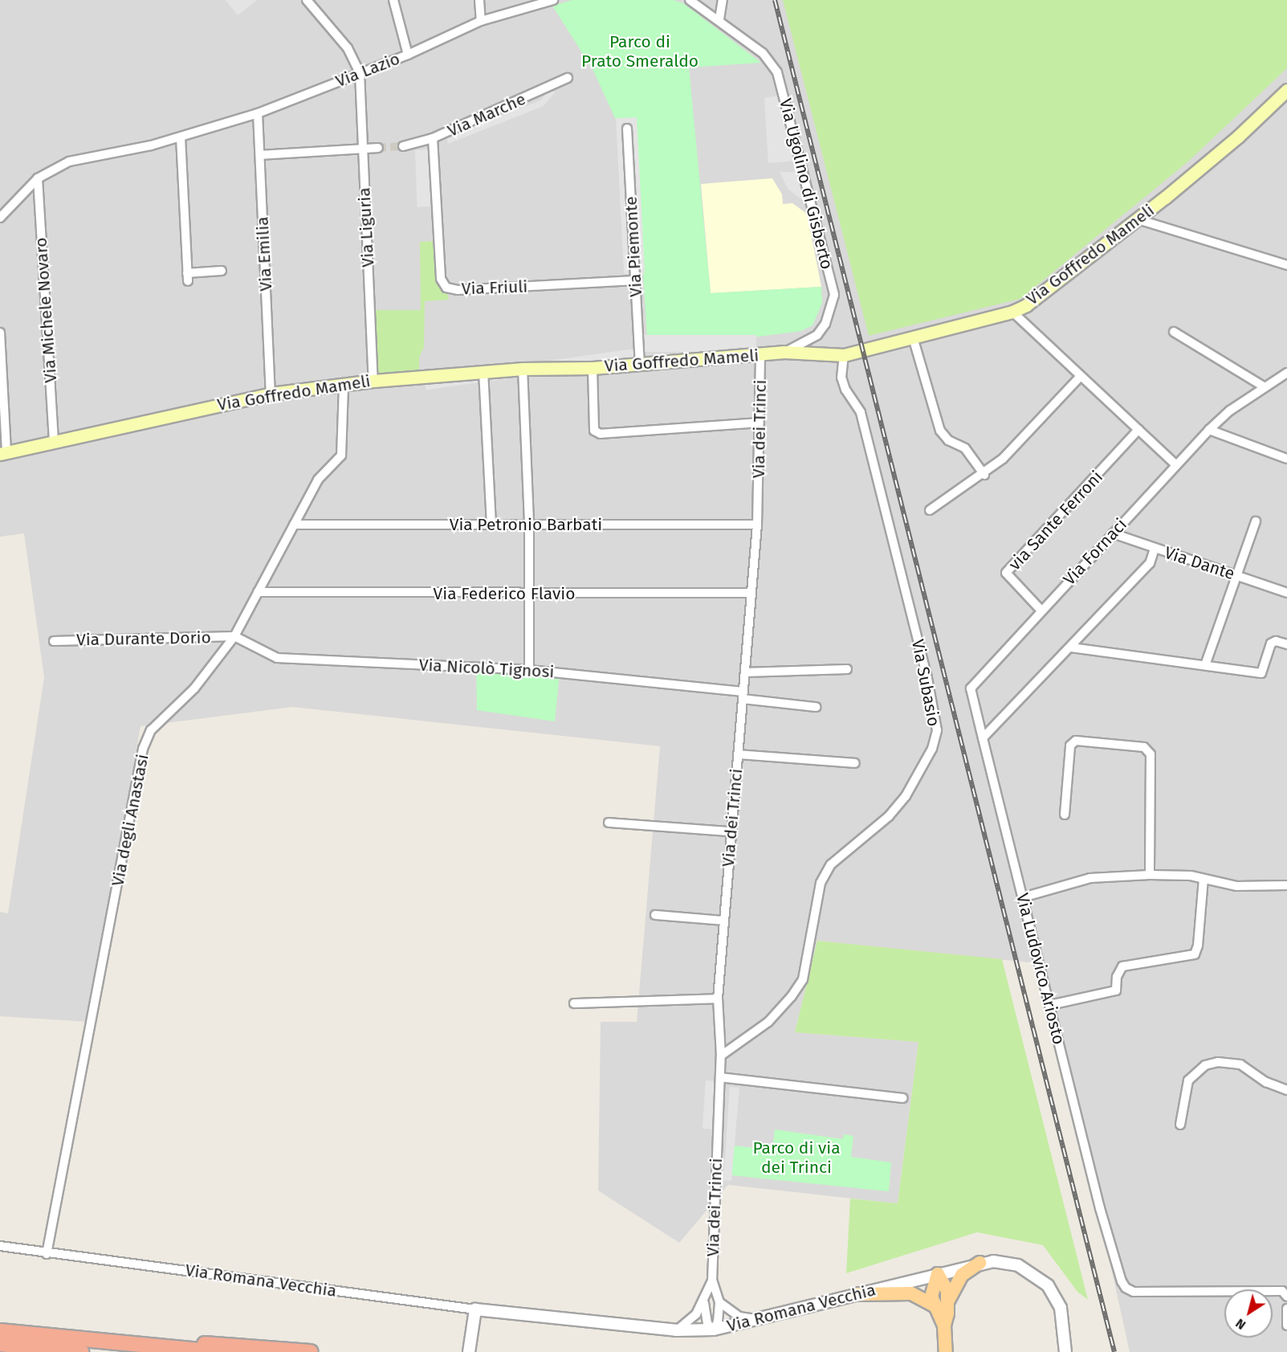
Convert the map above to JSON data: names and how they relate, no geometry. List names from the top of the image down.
{
  "streets": {
    "main road": ["Via Goffredo Mameli"],
    "street": [
      "Via Lazio",
      "Via Marche",
      "Via Ugolino di Gisberto",
      "Via Liguria",
      "Via Piemonte",
      "Via Emilia",
      "Via Friuli",
      "Via Michele Novaro",
      "Via dei Trinci",
      "via Sante Ferroni",
      "Via Petronio Barbati",
      "Via Fornaci",
      "Via Dante",
      "Via Federico Flavio",
      "Via Durante Dorio",
      "Via Nicolò Tignosi",
      "Via Subasio",
      "Via degli Anastasi",
      "Via Ludovico Ariosto",
      "Via Romana Vecchia"
    ]
  },
  "crossings": [
    ["Via Lazio", "Via Liguria"],
    ["Via Lazio", "Via Emilia"],
    ["Via Lazio", "Via Michele Novaro"],
    ["Via Marche", "Via Friuli"],
    ["Via Ugolino di Gisberto", "Via Goffredo Mameli"],
    ["Via Liguria", "Via Goffredo Mameli"],
    ["Via Piemonte", "Via Goffredo Mameli"],
    ["Via Piemonte", "Via Friuli"],
    ["Via Emilia", "Via Goffredo Mameli"],
    ["Via Goffredo Mameli", "Via Michele Novaro"],
    ["Via Goffredo Mameli", "Via dei Trinci"],
    ["Via Goffredo Mameli", "Via Subasio"],
    ["Via Goffredo Mameli", "Via degli Anastasi"],
    ["Via dei Trinci", "Via Petronio Barbati"],
    ["Via dei Trinci", "Via Federico Flavio"],
    ["Via dei Trinci", "Via Nicolò Tignosi"],
    ["Via dei Trinci", "Via Subasio"],
    ["Via dei Trinci", "Via Romana Vecchia"],
    ["via Sante Ferroni", "Via Fornaci"],
    ["Via Petronio Barbati", "Via degli Anastasi"],
    ["Via Fornaci", "Via Dante"],
    ["Via Fornaci", "Via Ludovico Ariosto"],
    ["Via Federico Flavio", "Via degli Anastasi"],
    ["Via Durante Dorio", "Via Nicolò Tignosi"],
    ["Via Durante Dorio", "Via degli Anastasi"],
    ["Via Nicolò Tignosi", "Via degli Anastasi"],
    ["Via degli Anastasi", "Via Romana Vecchia"]
  ],
  "parks": ["Parco di Prato Smeraldo", "Parco di via dei Trinci"],
  "north": "bottom left"
}
